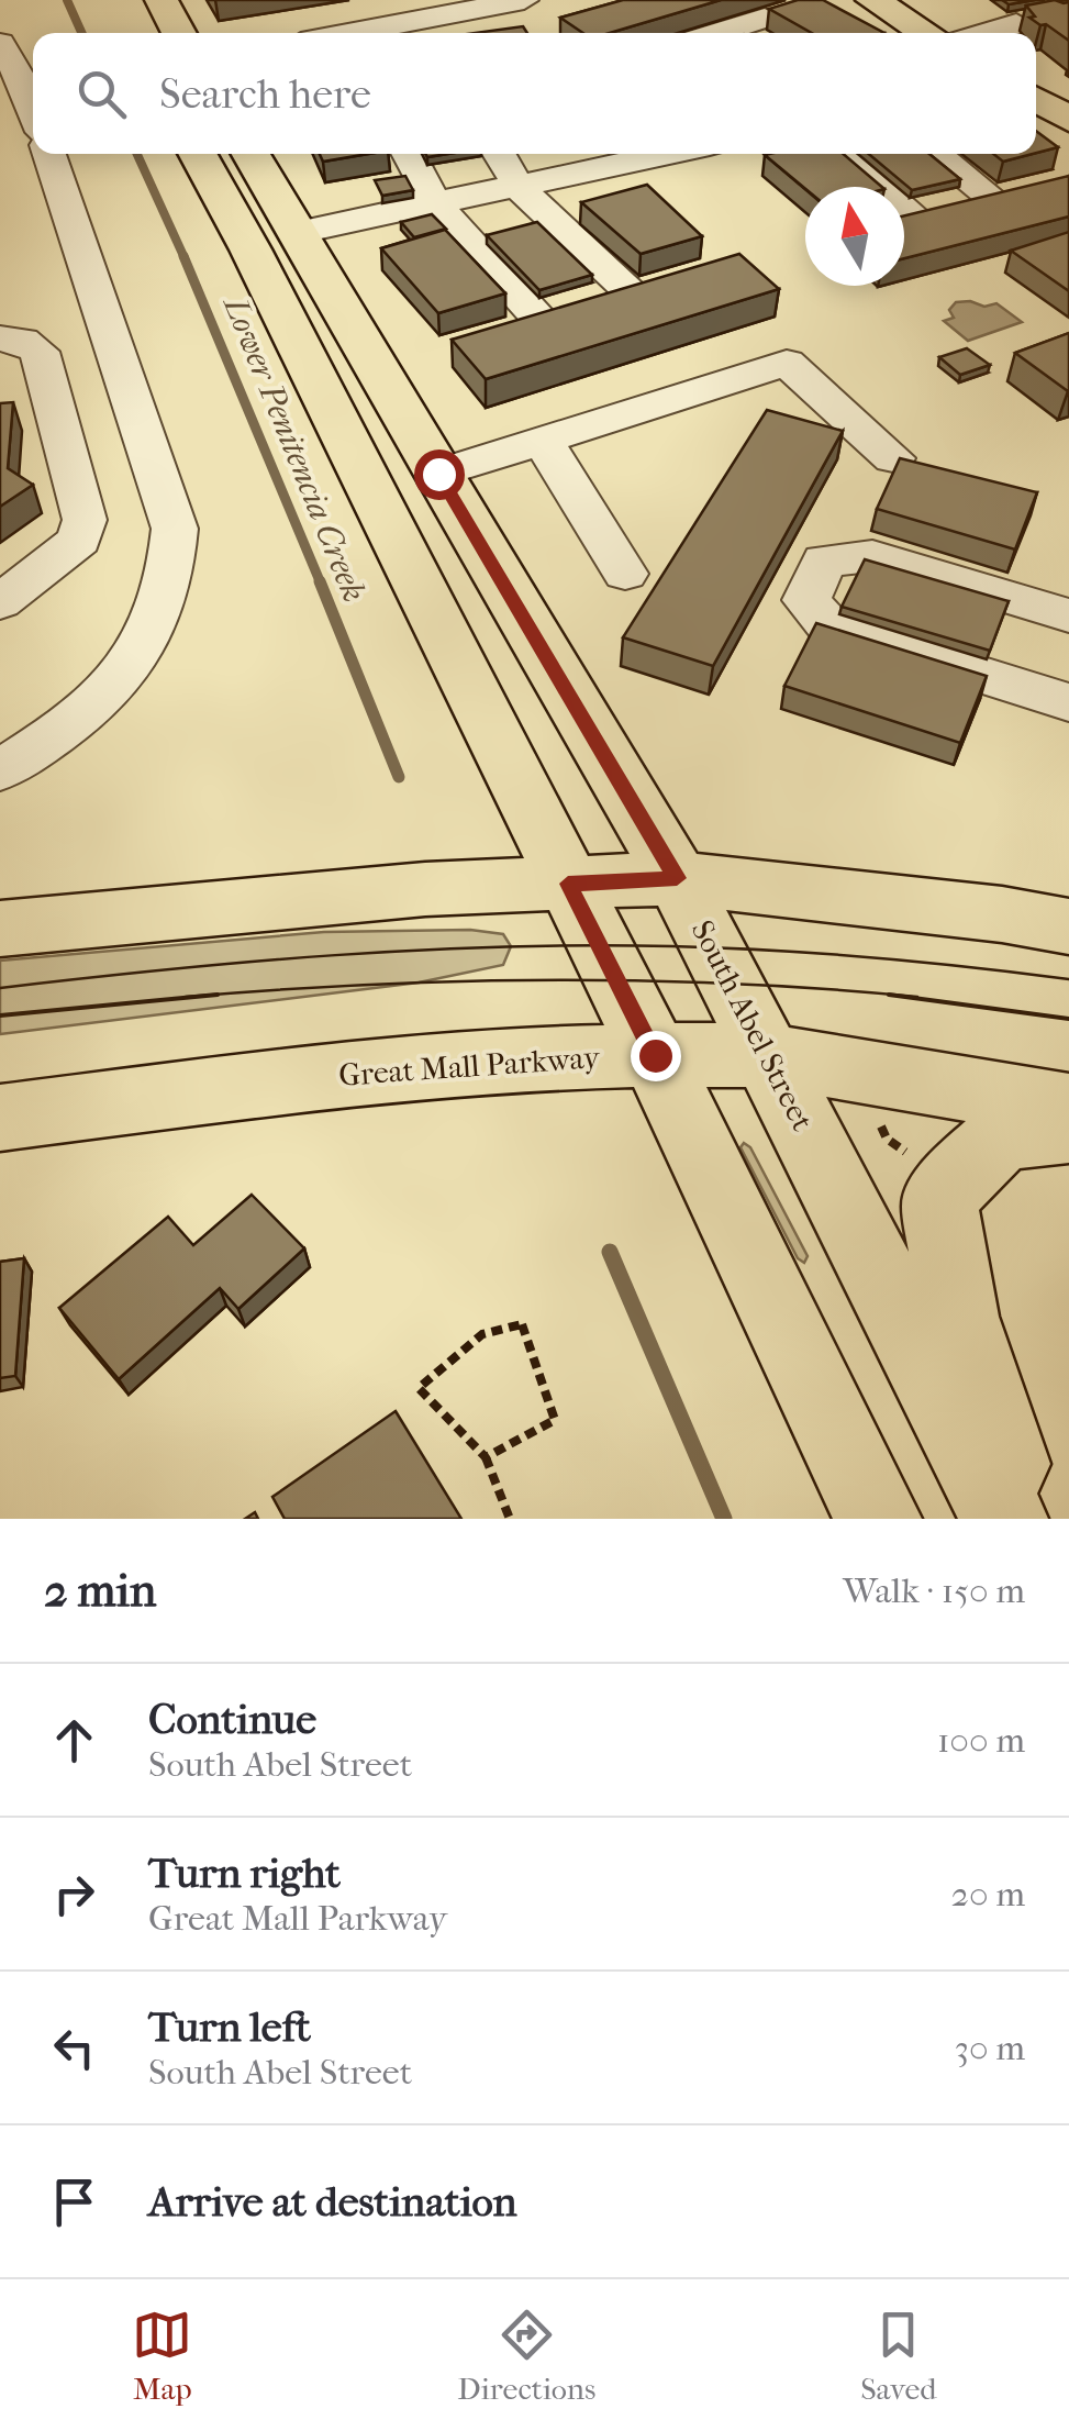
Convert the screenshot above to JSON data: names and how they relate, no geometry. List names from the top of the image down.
{
  "streets": {
    "main road": ["South Abel Street", "Great Mall Parkway"]
  },
  "crossings": [
    ["South Abel Street", "Great Mall Parkway"]
  ],
  "water": ["Lower Penitencia Creek"],
  "north": "top",
  "page": {
    "search": "Search here",
    "heading": ["2 min", "Walk · 150 m"],
    "list": [
      ["Continue", "South Abel Street", "100 m"],
      ["Turn right", "Great Mall Parkway", "20 m"],
      ["Turn left", "South Abel Street", "30 m"],
      "Arrive at destination"
    ],
    "nav": ["Map", "Directions", "Saved"]
  }
}
